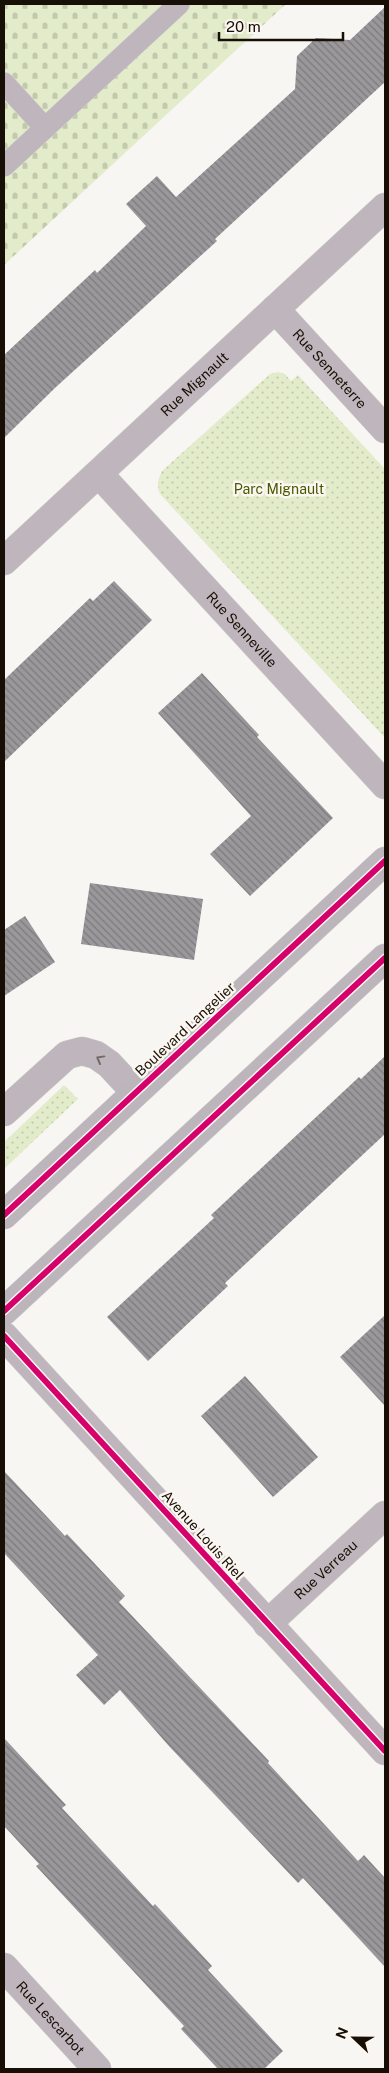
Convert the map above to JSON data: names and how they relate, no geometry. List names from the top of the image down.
{
  "streets": {
    "main road": ["Boulevard Langelier"],
    "street": [
      "Rue Senneterre",
      "Rue Mignault",
      "Rue Senneville",
      "Avenue Louis Riel",
      "Rue Verreau",
      "Rue Lescarbot"
    ]
  },
  "crossings": [
    ["Rue Senneterre", "Rue Mignault"],
    ["Rue Mignault", "Rue Senneville"],
    ["Avenue Louis Riel", "Rue Verreau"]
  ],
  "parks": ["Parc Mignault"],
  "scale_bar": "20 m",
  "north": "left"
}
